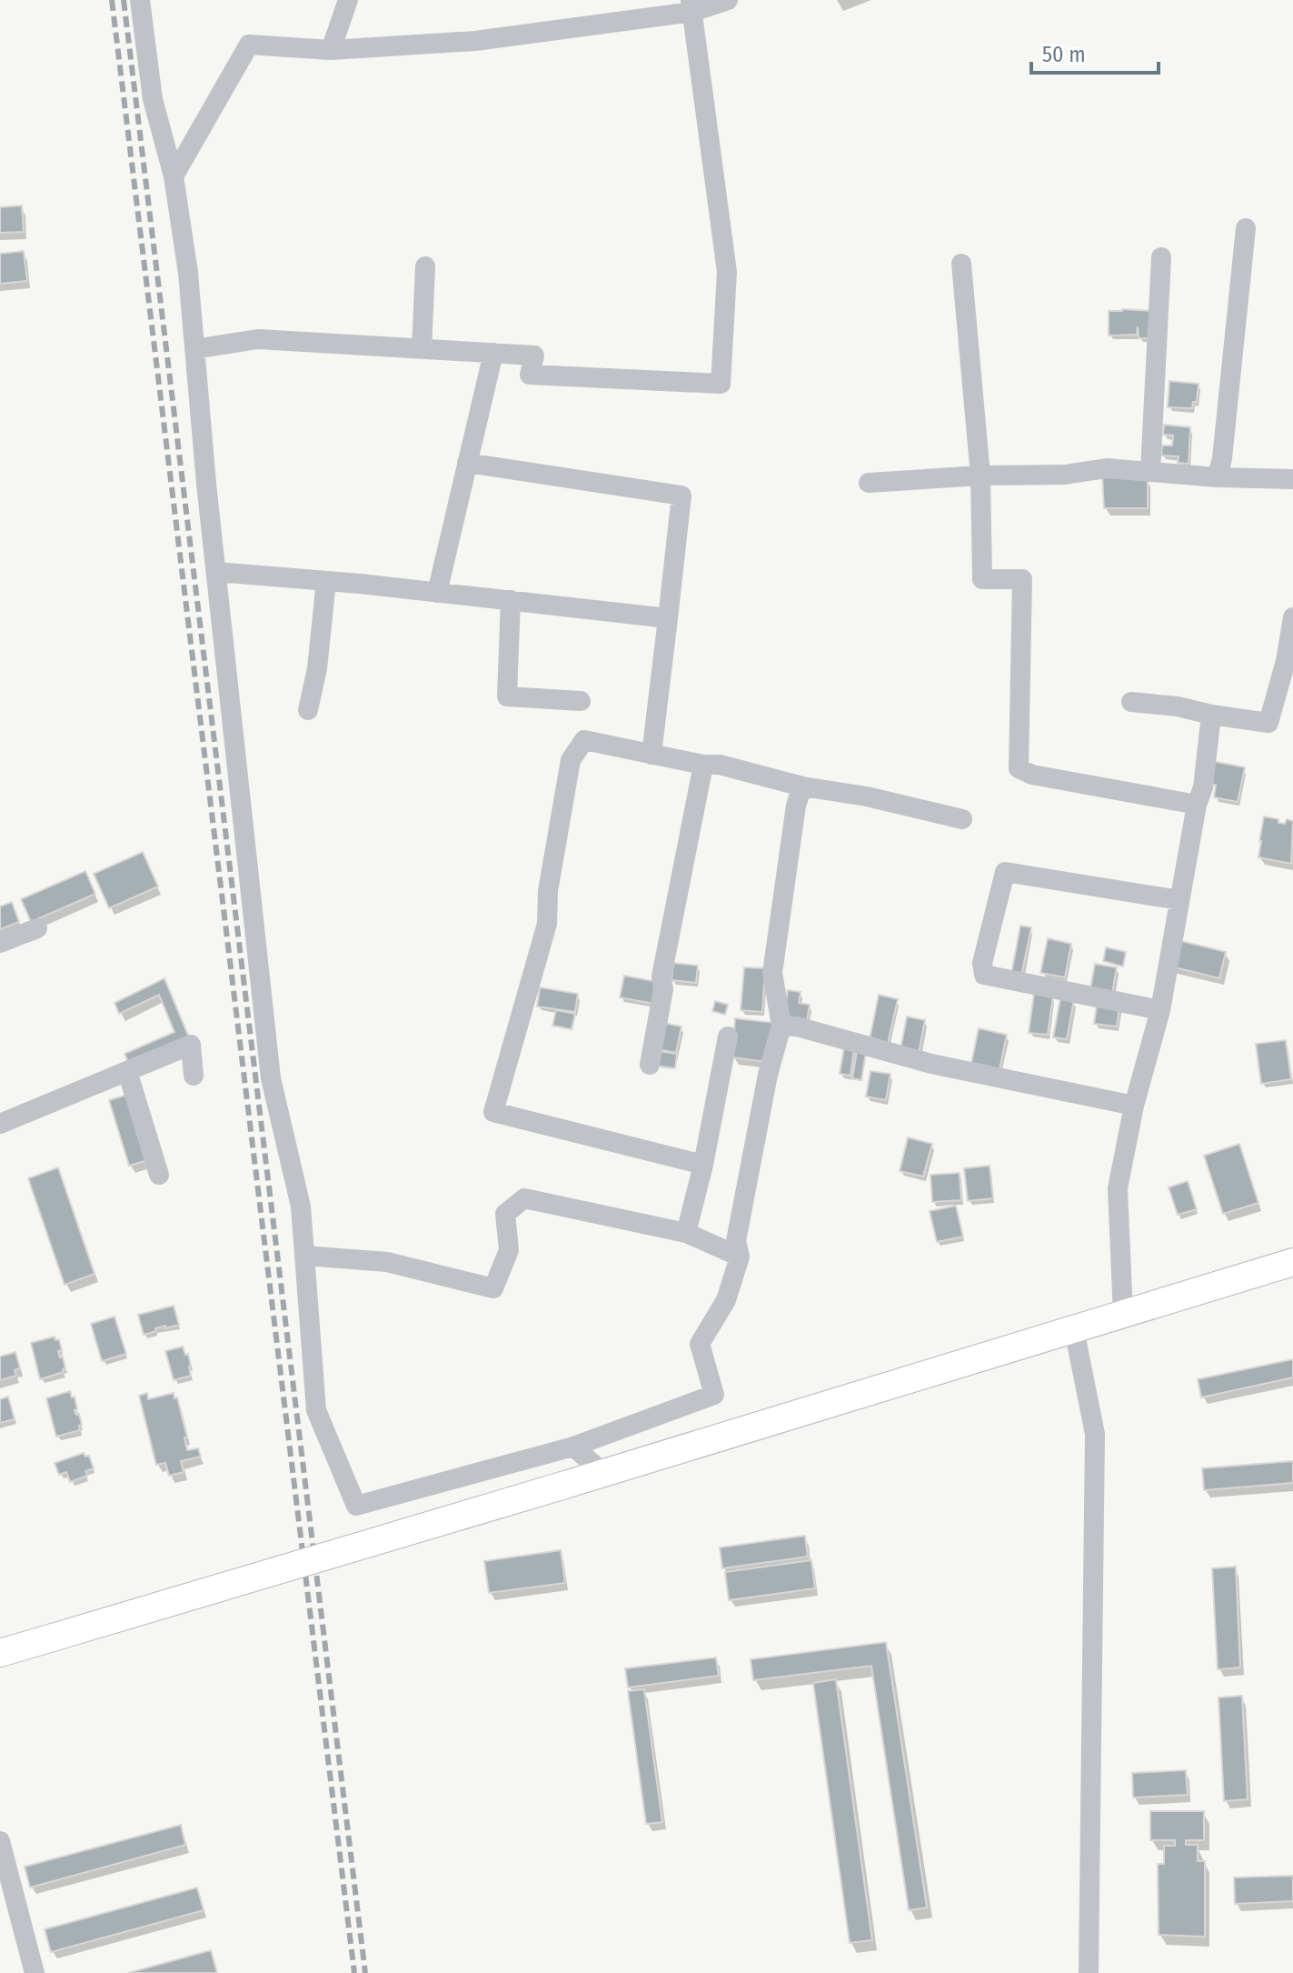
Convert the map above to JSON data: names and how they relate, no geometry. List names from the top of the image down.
{
  "scale_bar": "50 m"
}
